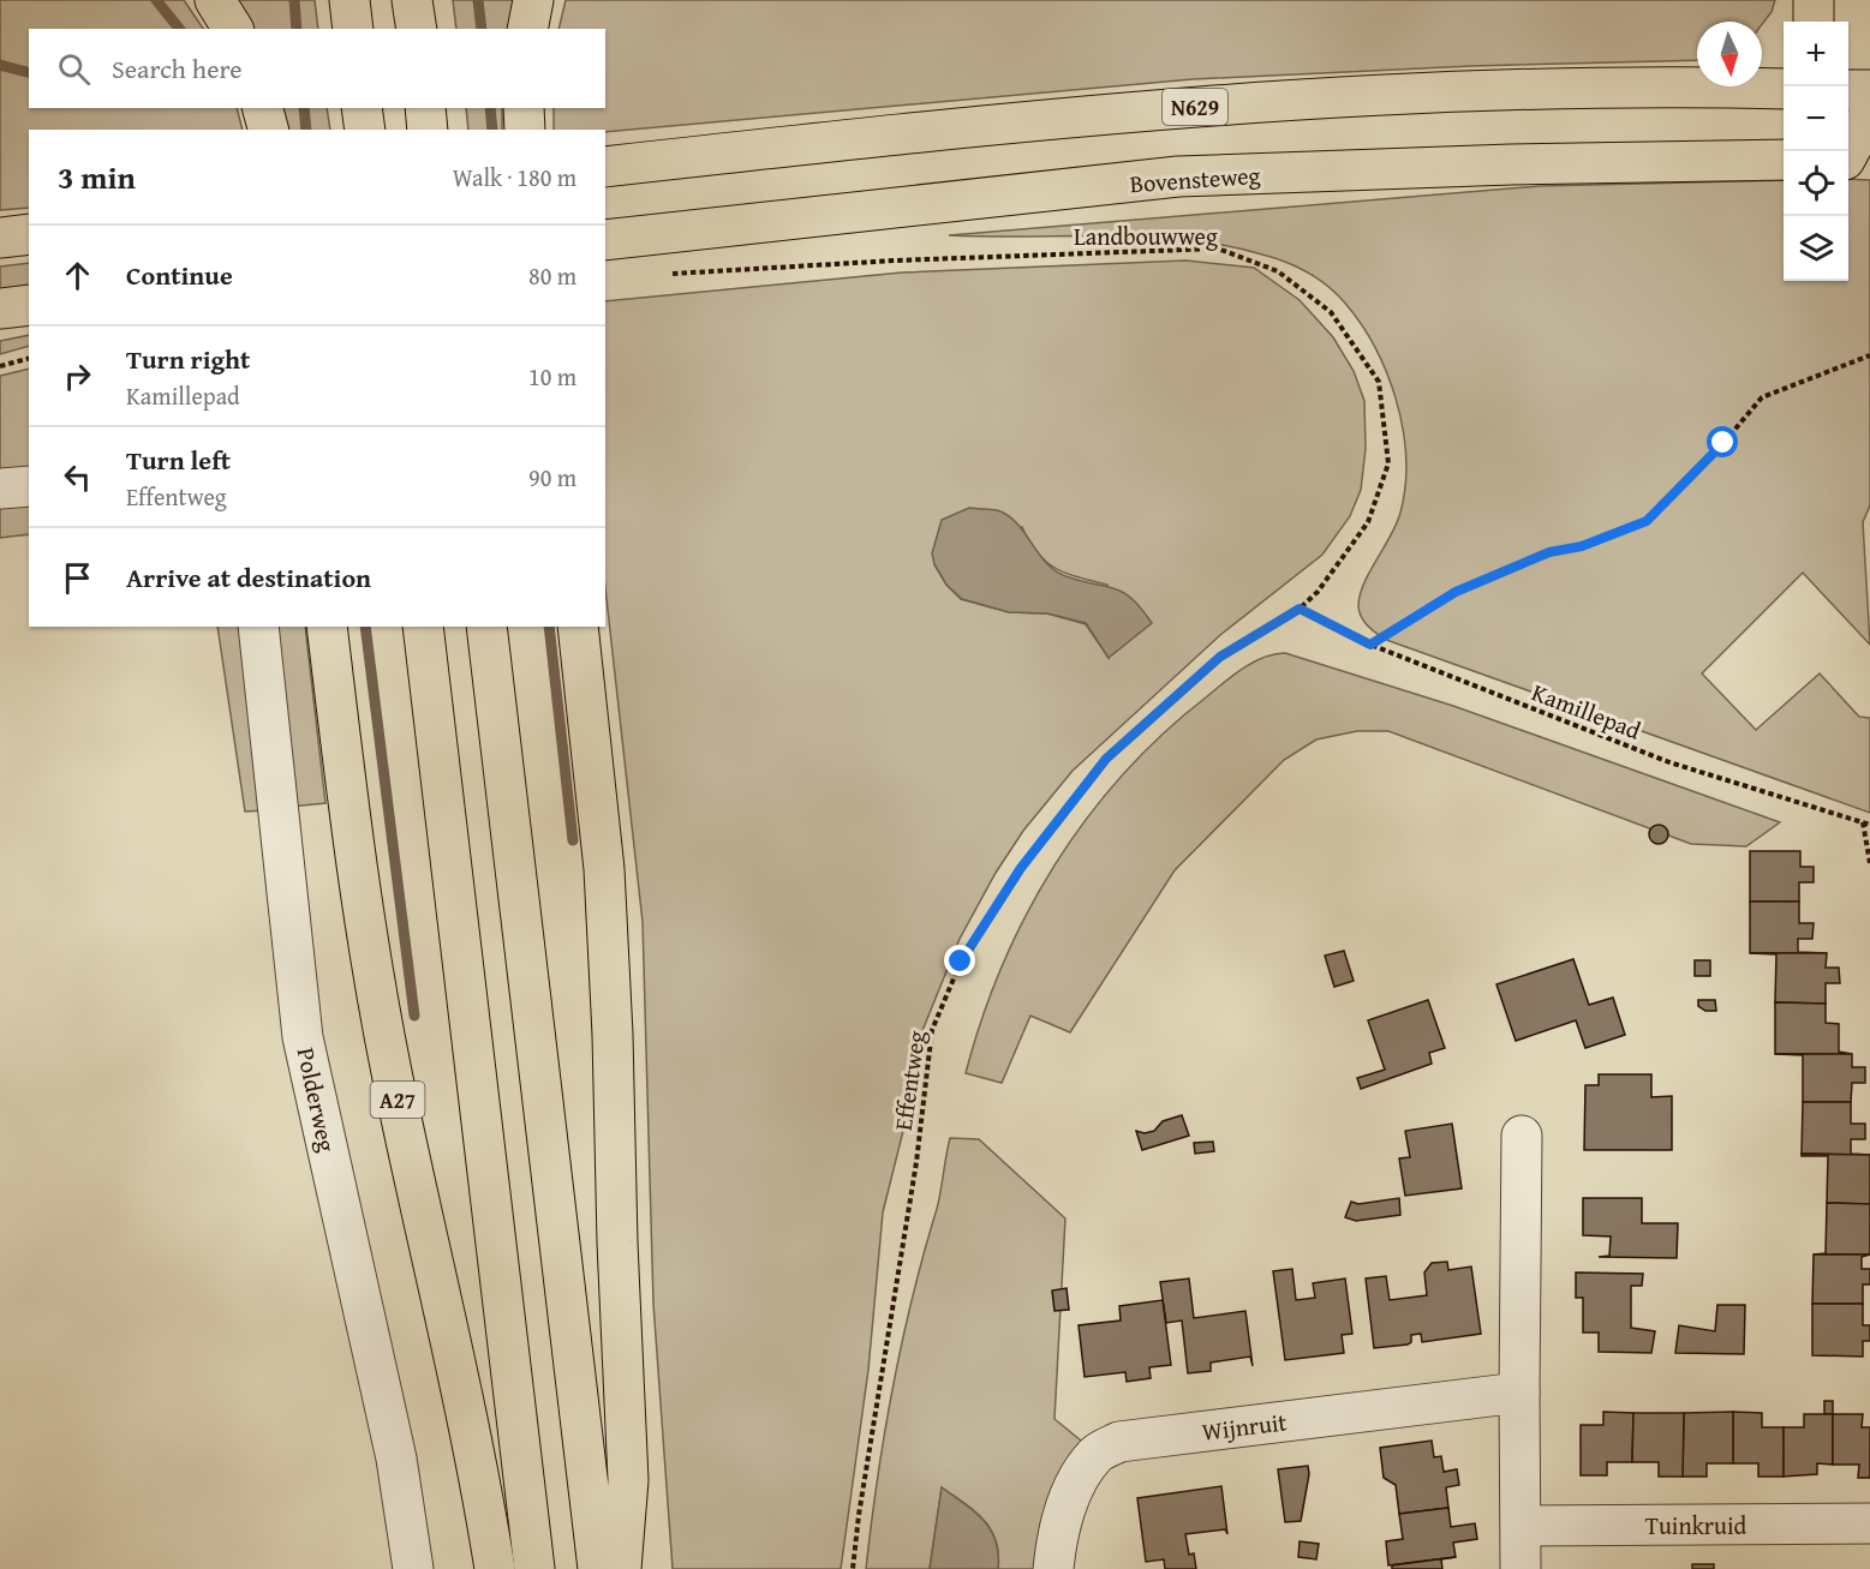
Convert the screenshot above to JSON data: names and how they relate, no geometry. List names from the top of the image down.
{
  "streets": {
    "main road": ["N629", "Bovensteweg", "A27"],
    "street": ["Polderweg", "Wijnruit", "Tuinkruid"],
    "path": ["Landbouwweg", "Kamillepad", "Effentweg"]
  },
  "crossings": [
    ["Landbouwweg", "Kamillepad"],
    ["Landbouwweg", "Effentweg"],
    ["Kamillepad", "Effentweg"]
  ],
  "north": "bottom",
  "page": {
    "map_buttons": ["+", "−"],
    "search": "Search here",
    "heading": ["3 min", "Walk · 180 m"],
    "list": [
      ["Continue", "80 m"],
      ["Turn right", "Kamillepad", "10 m"],
      ["Turn left", "Effentweg", "90 m"],
      "Arrive at destination"
    ]
  }
}
